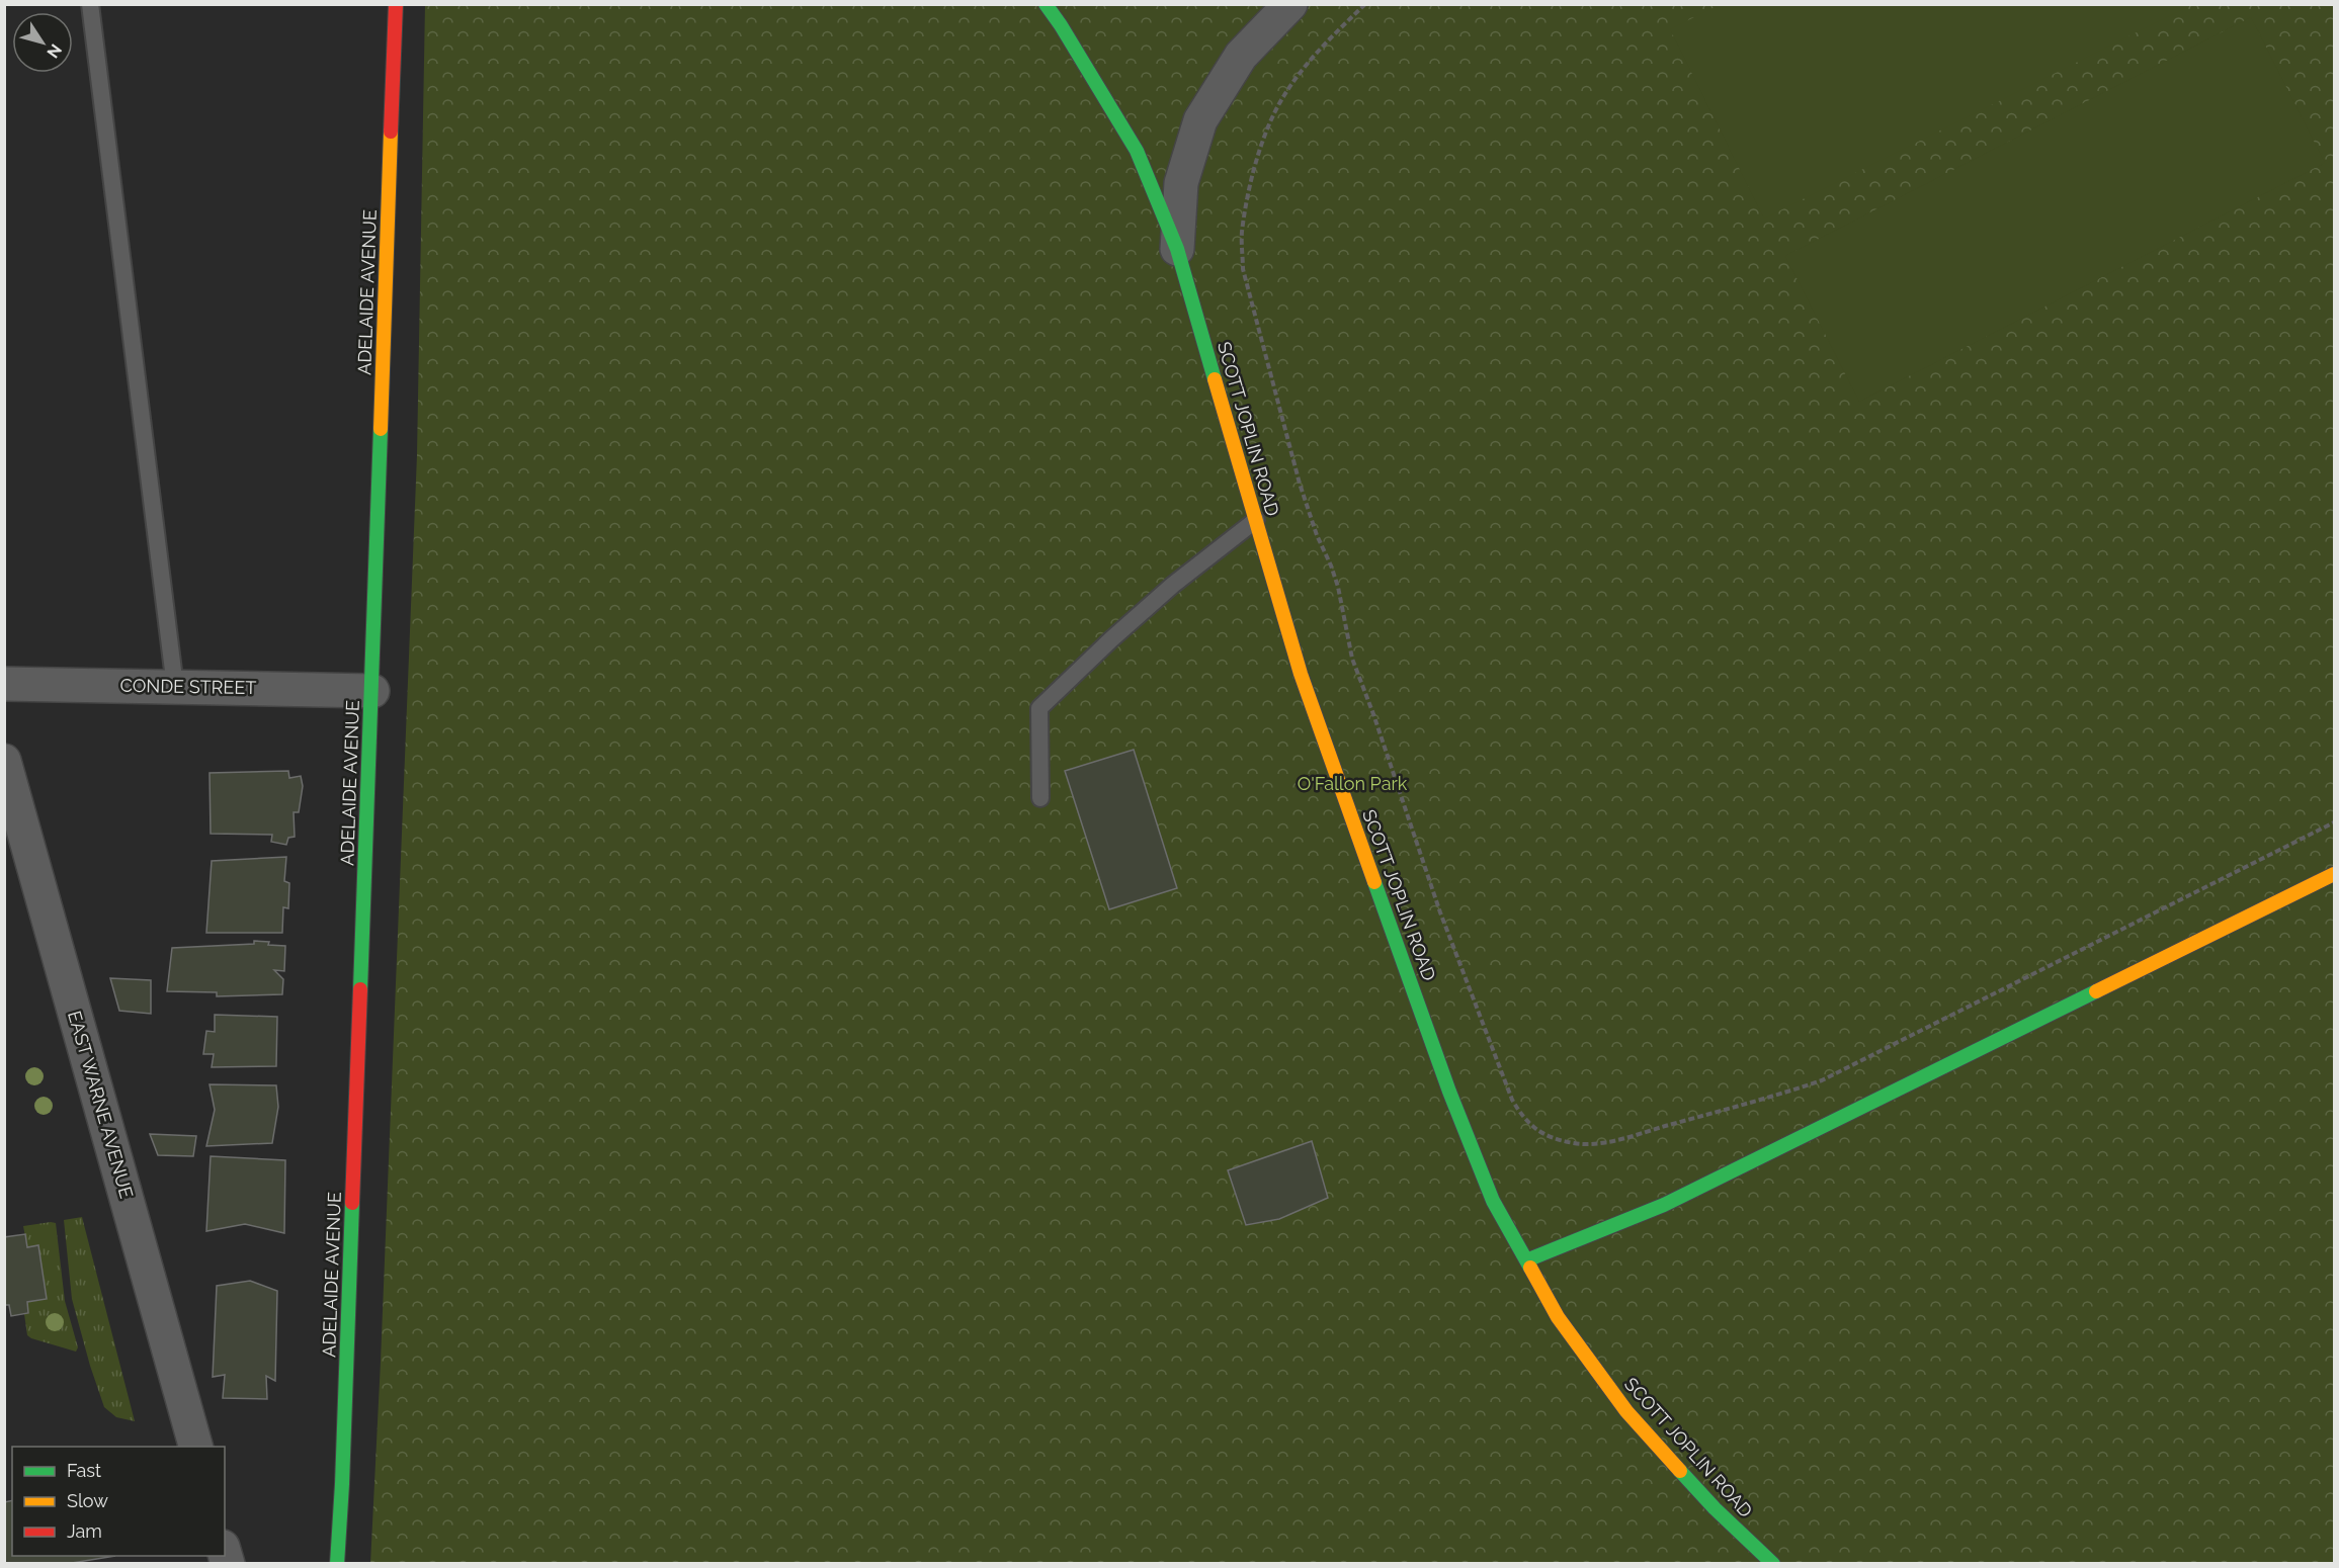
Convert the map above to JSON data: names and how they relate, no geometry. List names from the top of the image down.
{
  "streets": {
    "street": [
      "ADELAIDE AVENUE",
      "SCOTT JOPLIN ROAD",
      "CONDE STREET",
      "EAST WARNE AVENUE"
    ]
  },
  "crossings": [
    ["ADELAIDE AVENUE", "CONDE STREET"]
  ],
  "parks": ["O'Fallon Park"],
  "legend": ["Fast", "Slow", "Jam"],
  "north": "bottom right"
}
